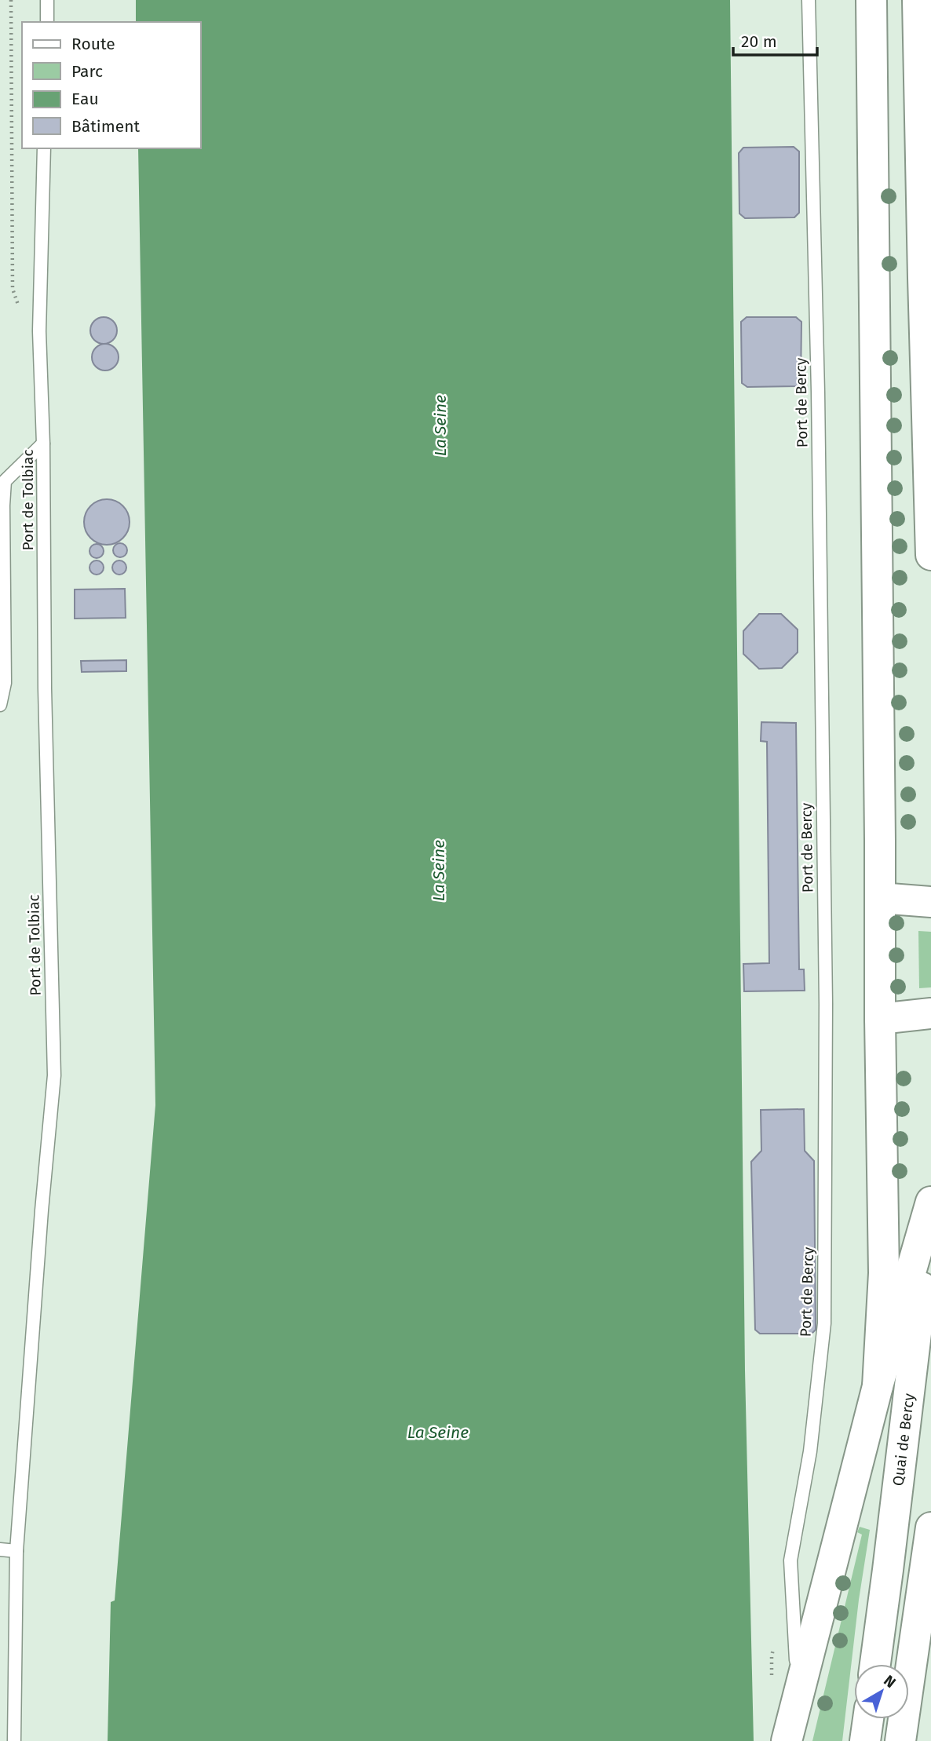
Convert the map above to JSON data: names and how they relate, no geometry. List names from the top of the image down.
{
  "streets": {
    "main road": ["Quai de Bercy"],
    "lane": ["Port de Bercy", "Port de Tolbiac"]
  },
  "water": ["La Seine"],
  "legend": [
    "Route",
    "Parc",
    "Eau",
    "Bâtiment"
  ],
  "scale_bar": "20 m",
  "north": "top right"
}
